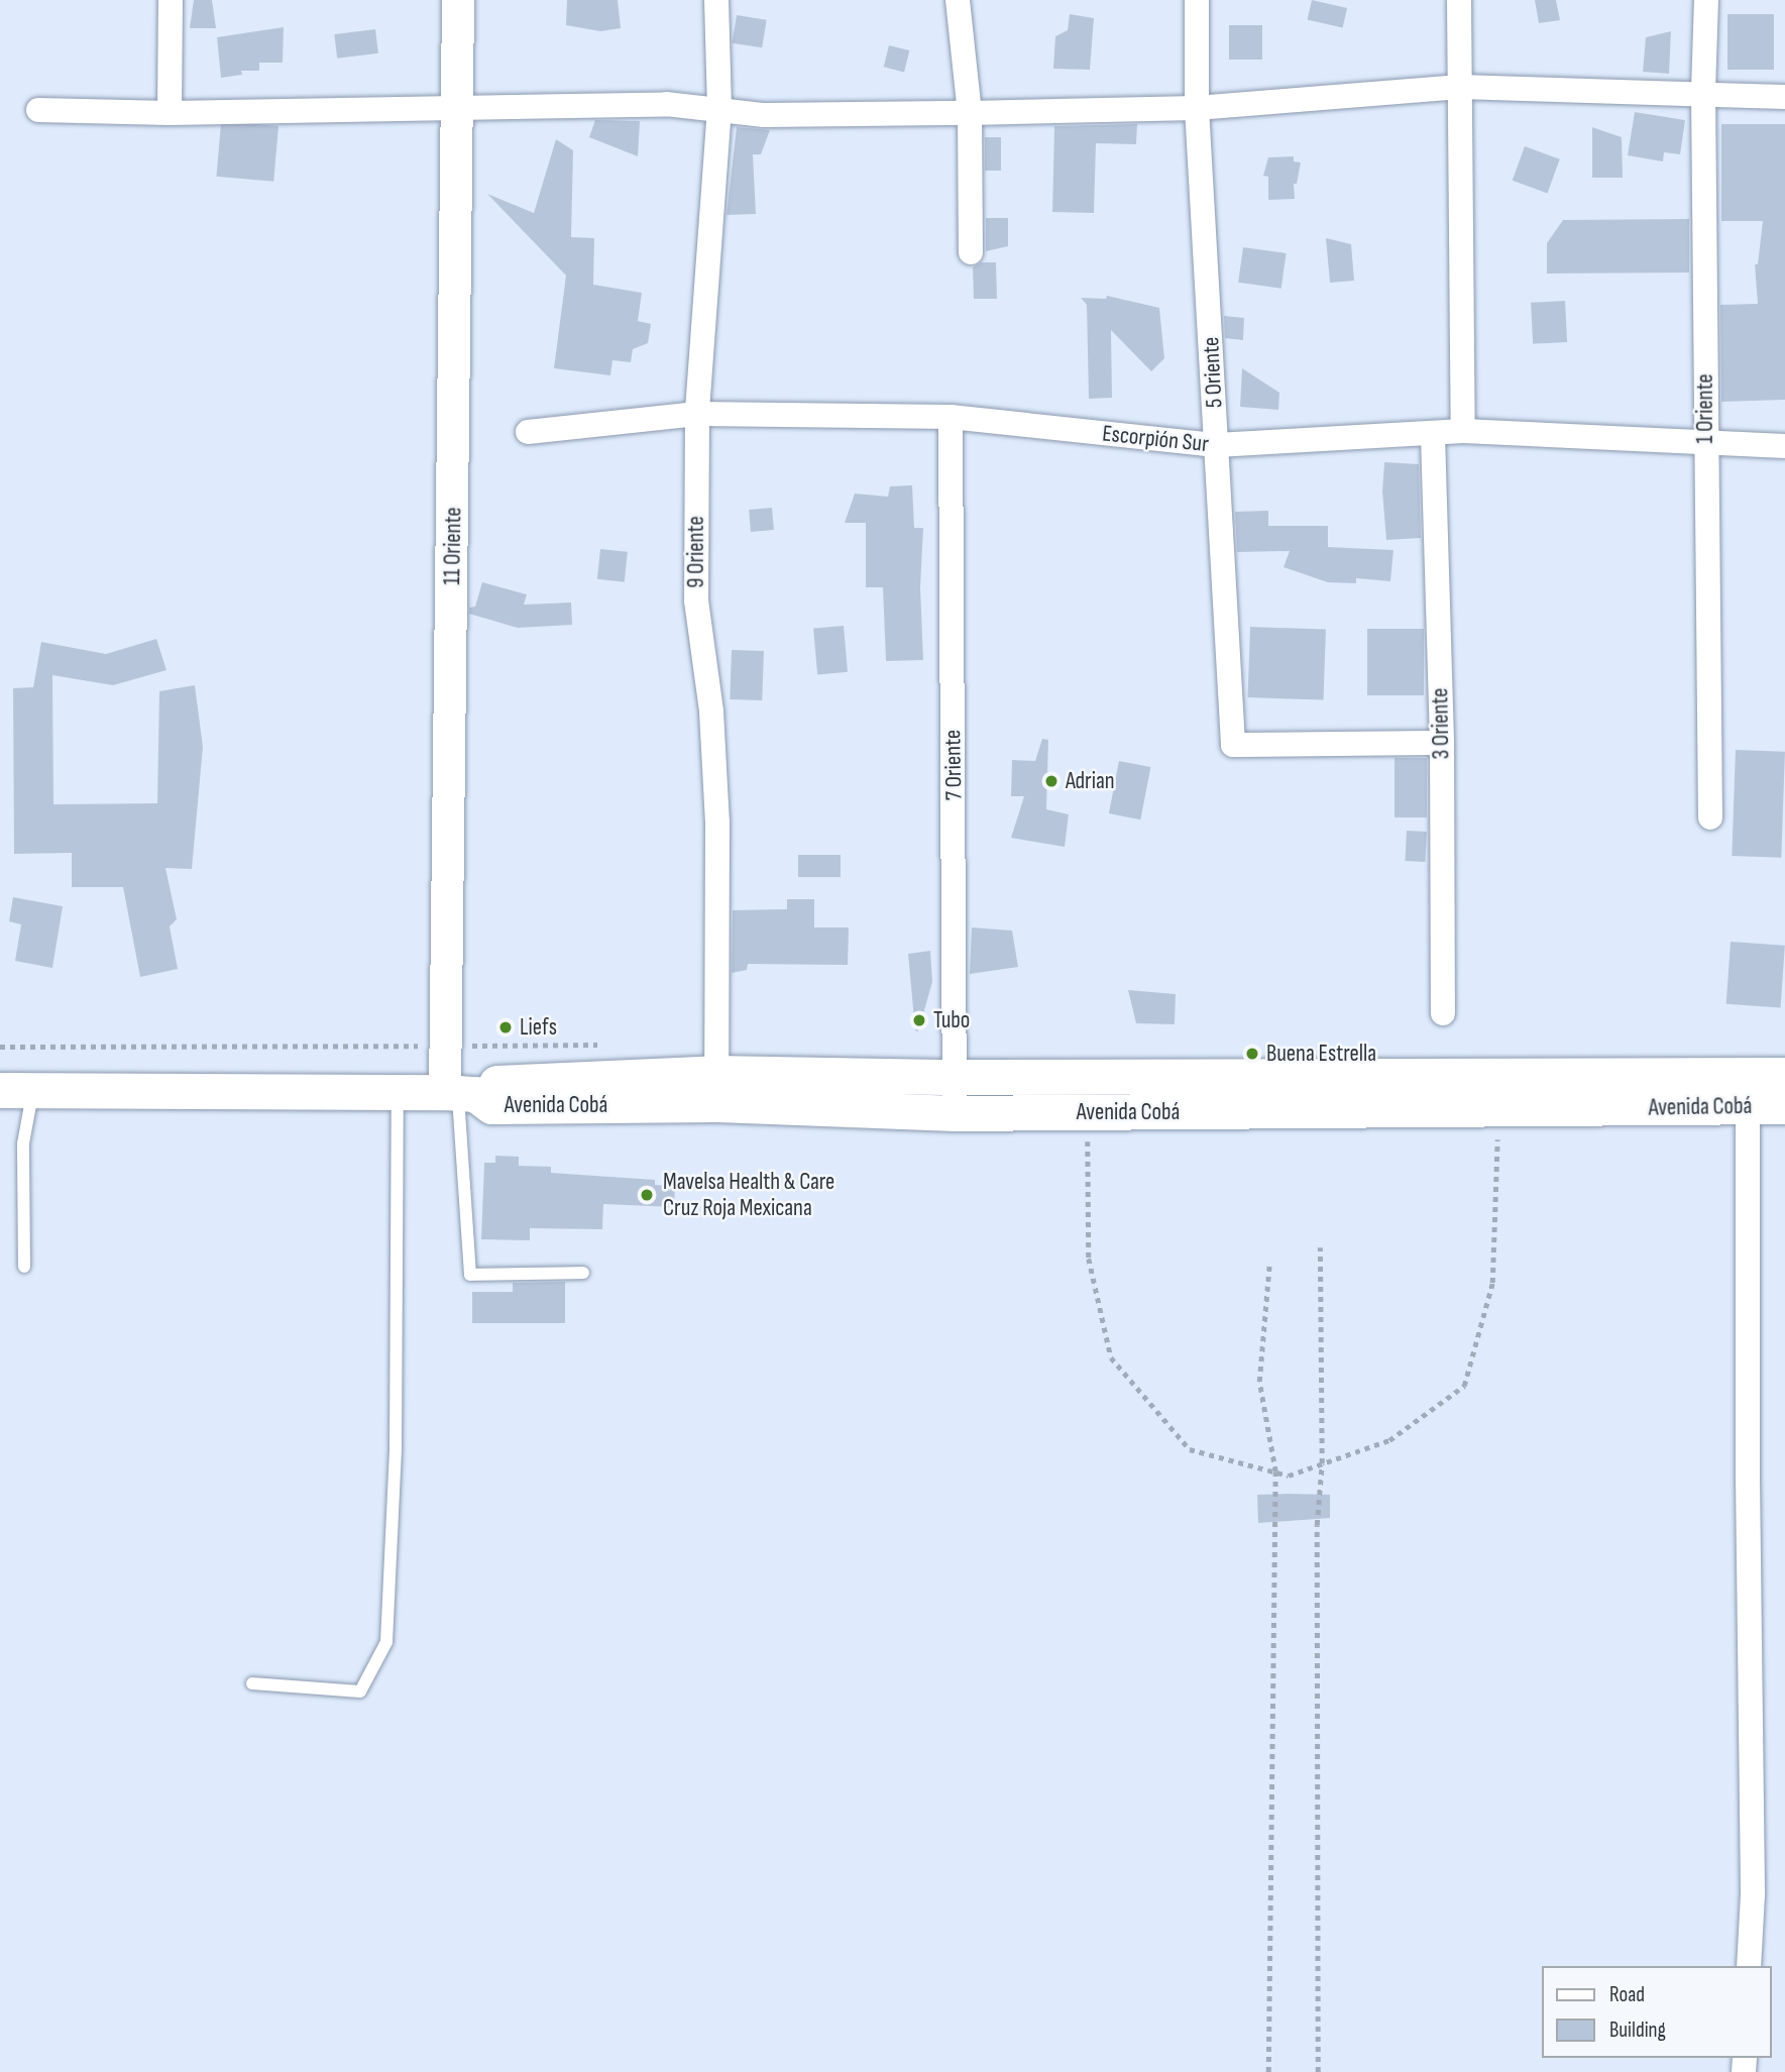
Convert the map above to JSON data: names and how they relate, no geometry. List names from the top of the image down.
{
  "streets": {
    "main road": ["Avenida Cobá"],
    "street": [
      "5 Oriente",
      "1 Oriente",
      "Escorpión Sur",
      "11 Oriente",
      "9 Oriente",
      "3 Oriente",
      "7 Oriente"
    ]
  },
  "crossings": [
    ["5 Oriente", "Escorpión Sur"],
    ["5 Oriente", "3 Oriente"],
    ["1 Oriente", "Escorpión Sur"],
    ["Escorpión Sur", "9 Oriente"],
    ["Escorpión Sur", "3 Oriente"],
    ["Escorpión Sur", "7 Oriente"],
    ["11 Oriente", "Avenida Cobá"],
    ["9 Oriente", "Avenida Cobá"],
    ["7 Oriente", "Avenida Cobá"]
  ],
  "places": [
    "Adrian",
    "Tubo",
    "Liefs",
    "Buena Estrella",
    "Mavelsa Health & Care Cruz Roja Mexicana"
  ],
  "legend": ["Road", "Building"]
}
